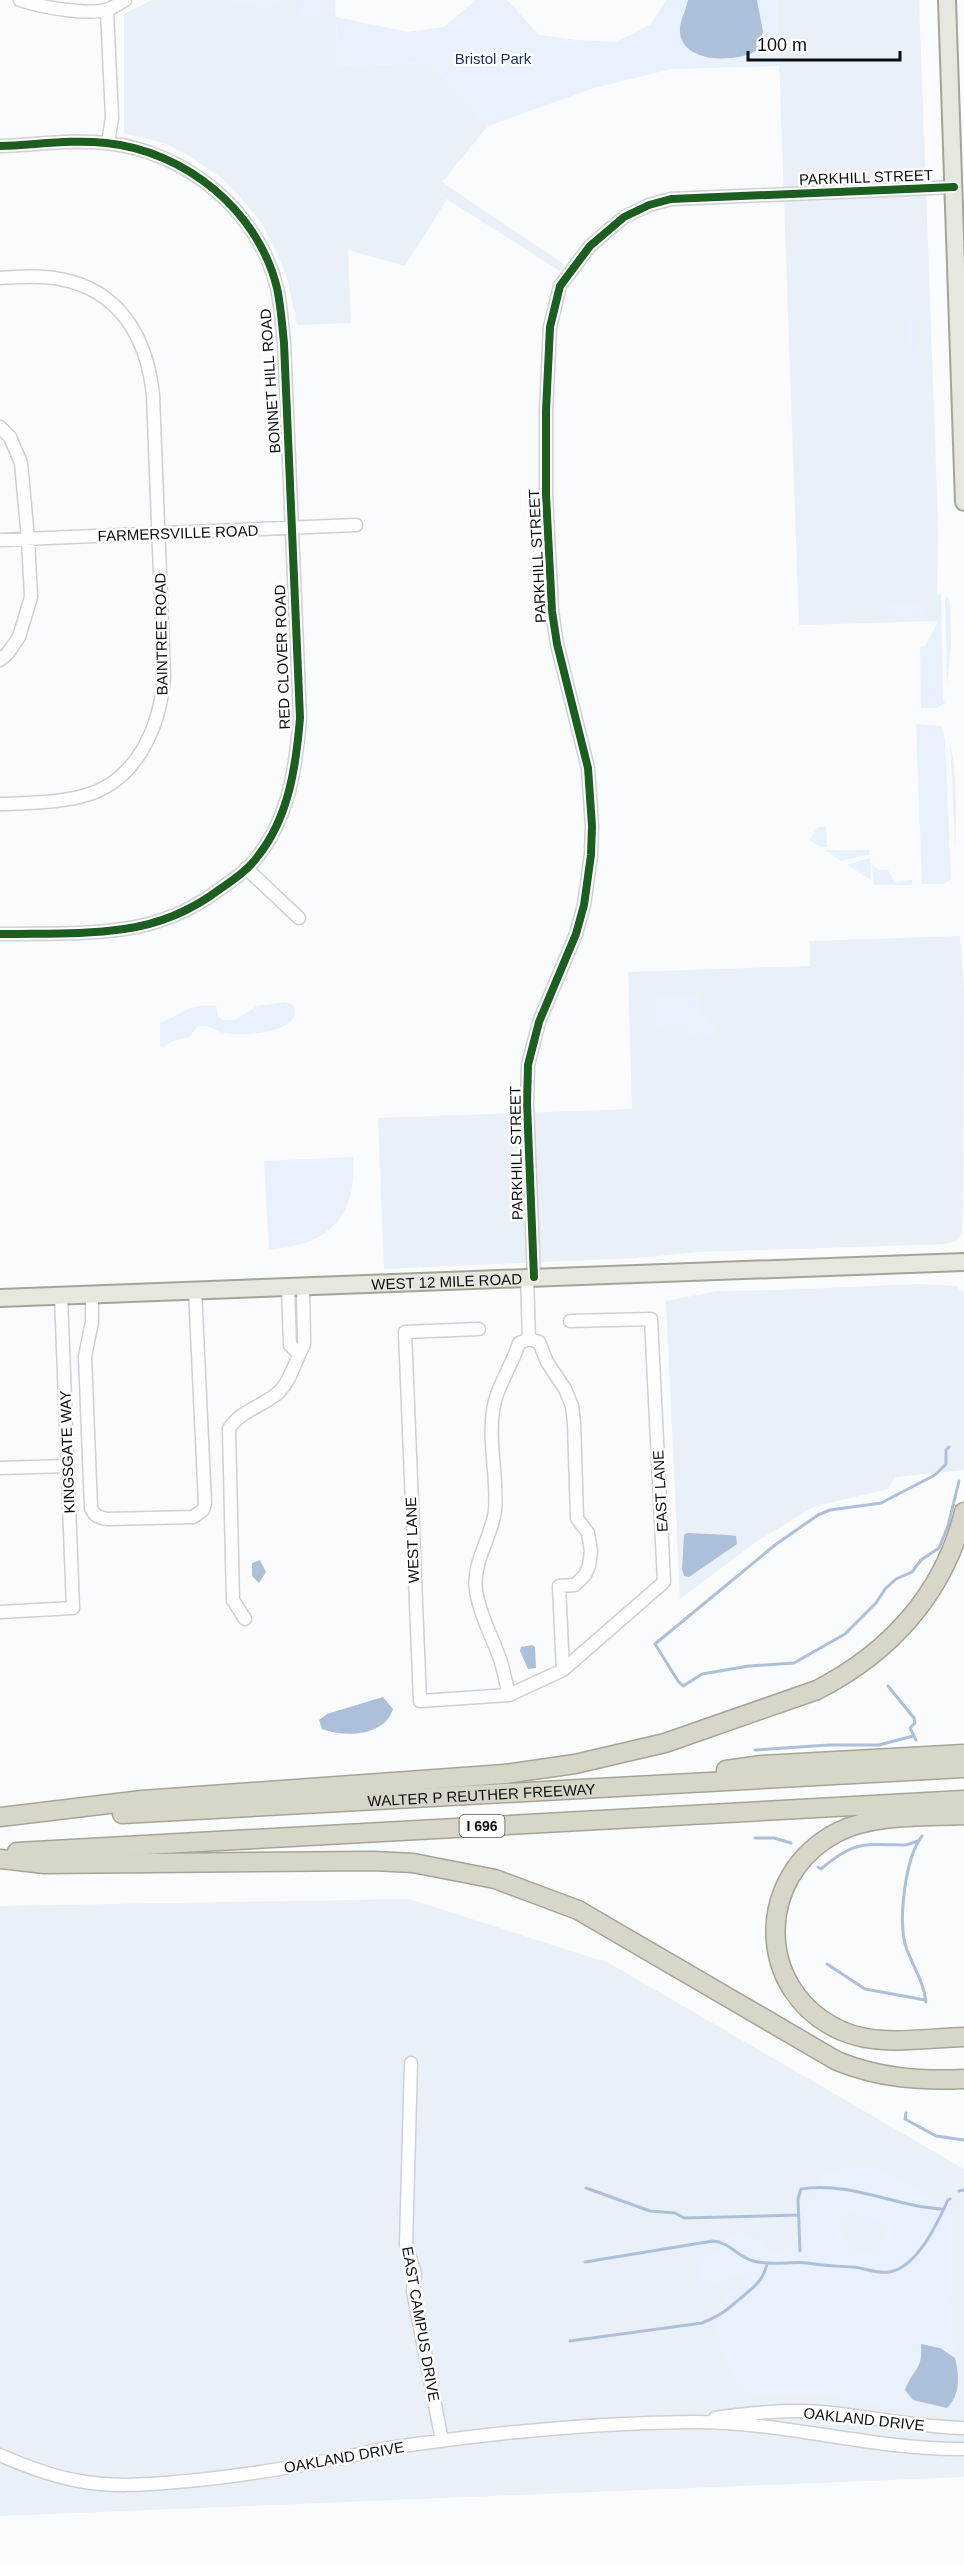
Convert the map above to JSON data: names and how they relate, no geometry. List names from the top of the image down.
{
  "streets": {
    "highway": ["WALTER P REUTHER FREEWAY", "I 696"],
    "main road": ["WEST 12 MILE ROAD"],
    "street": [
      "PARKHILL STREET",
      "BONNET HILL ROAD",
      "FARMERSVILLE ROAD",
      "BAINTREE ROAD",
      "RED CLOVER ROAD",
      "KINGSGATE WAY",
      "EAST LANE",
      "WEST LANE",
      "EAST CAMPUS DRIVE",
      "OAKLAND DRIVE"
    ]
  },
  "crossings": [
    ["PARKHILL STREET", "WEST 12 MILE ROAD"],
    ["BONNET HILL ROAD", "FARMERSVILLE ROAD"],
    ["BONNET HILL ROAD", "RED CLOVER ROAD"],
    ["FARMERSVILLE ROAD", "BAINTREE ROAD"],
    ["FARMERSVILLE ROAD", "RED CLOVER ROAD"],
    ["WEST 12 MILE ROAD", "KINGSGATE WAY"],
    ["EAST LANE", "WEST LANE"],
    ["EAST CAMPUS DRIVE", "OAKLAND DRIVE"]
  ],
  "parks": ["Bristol Park"],
  "scale_bar": "100 m"
}
